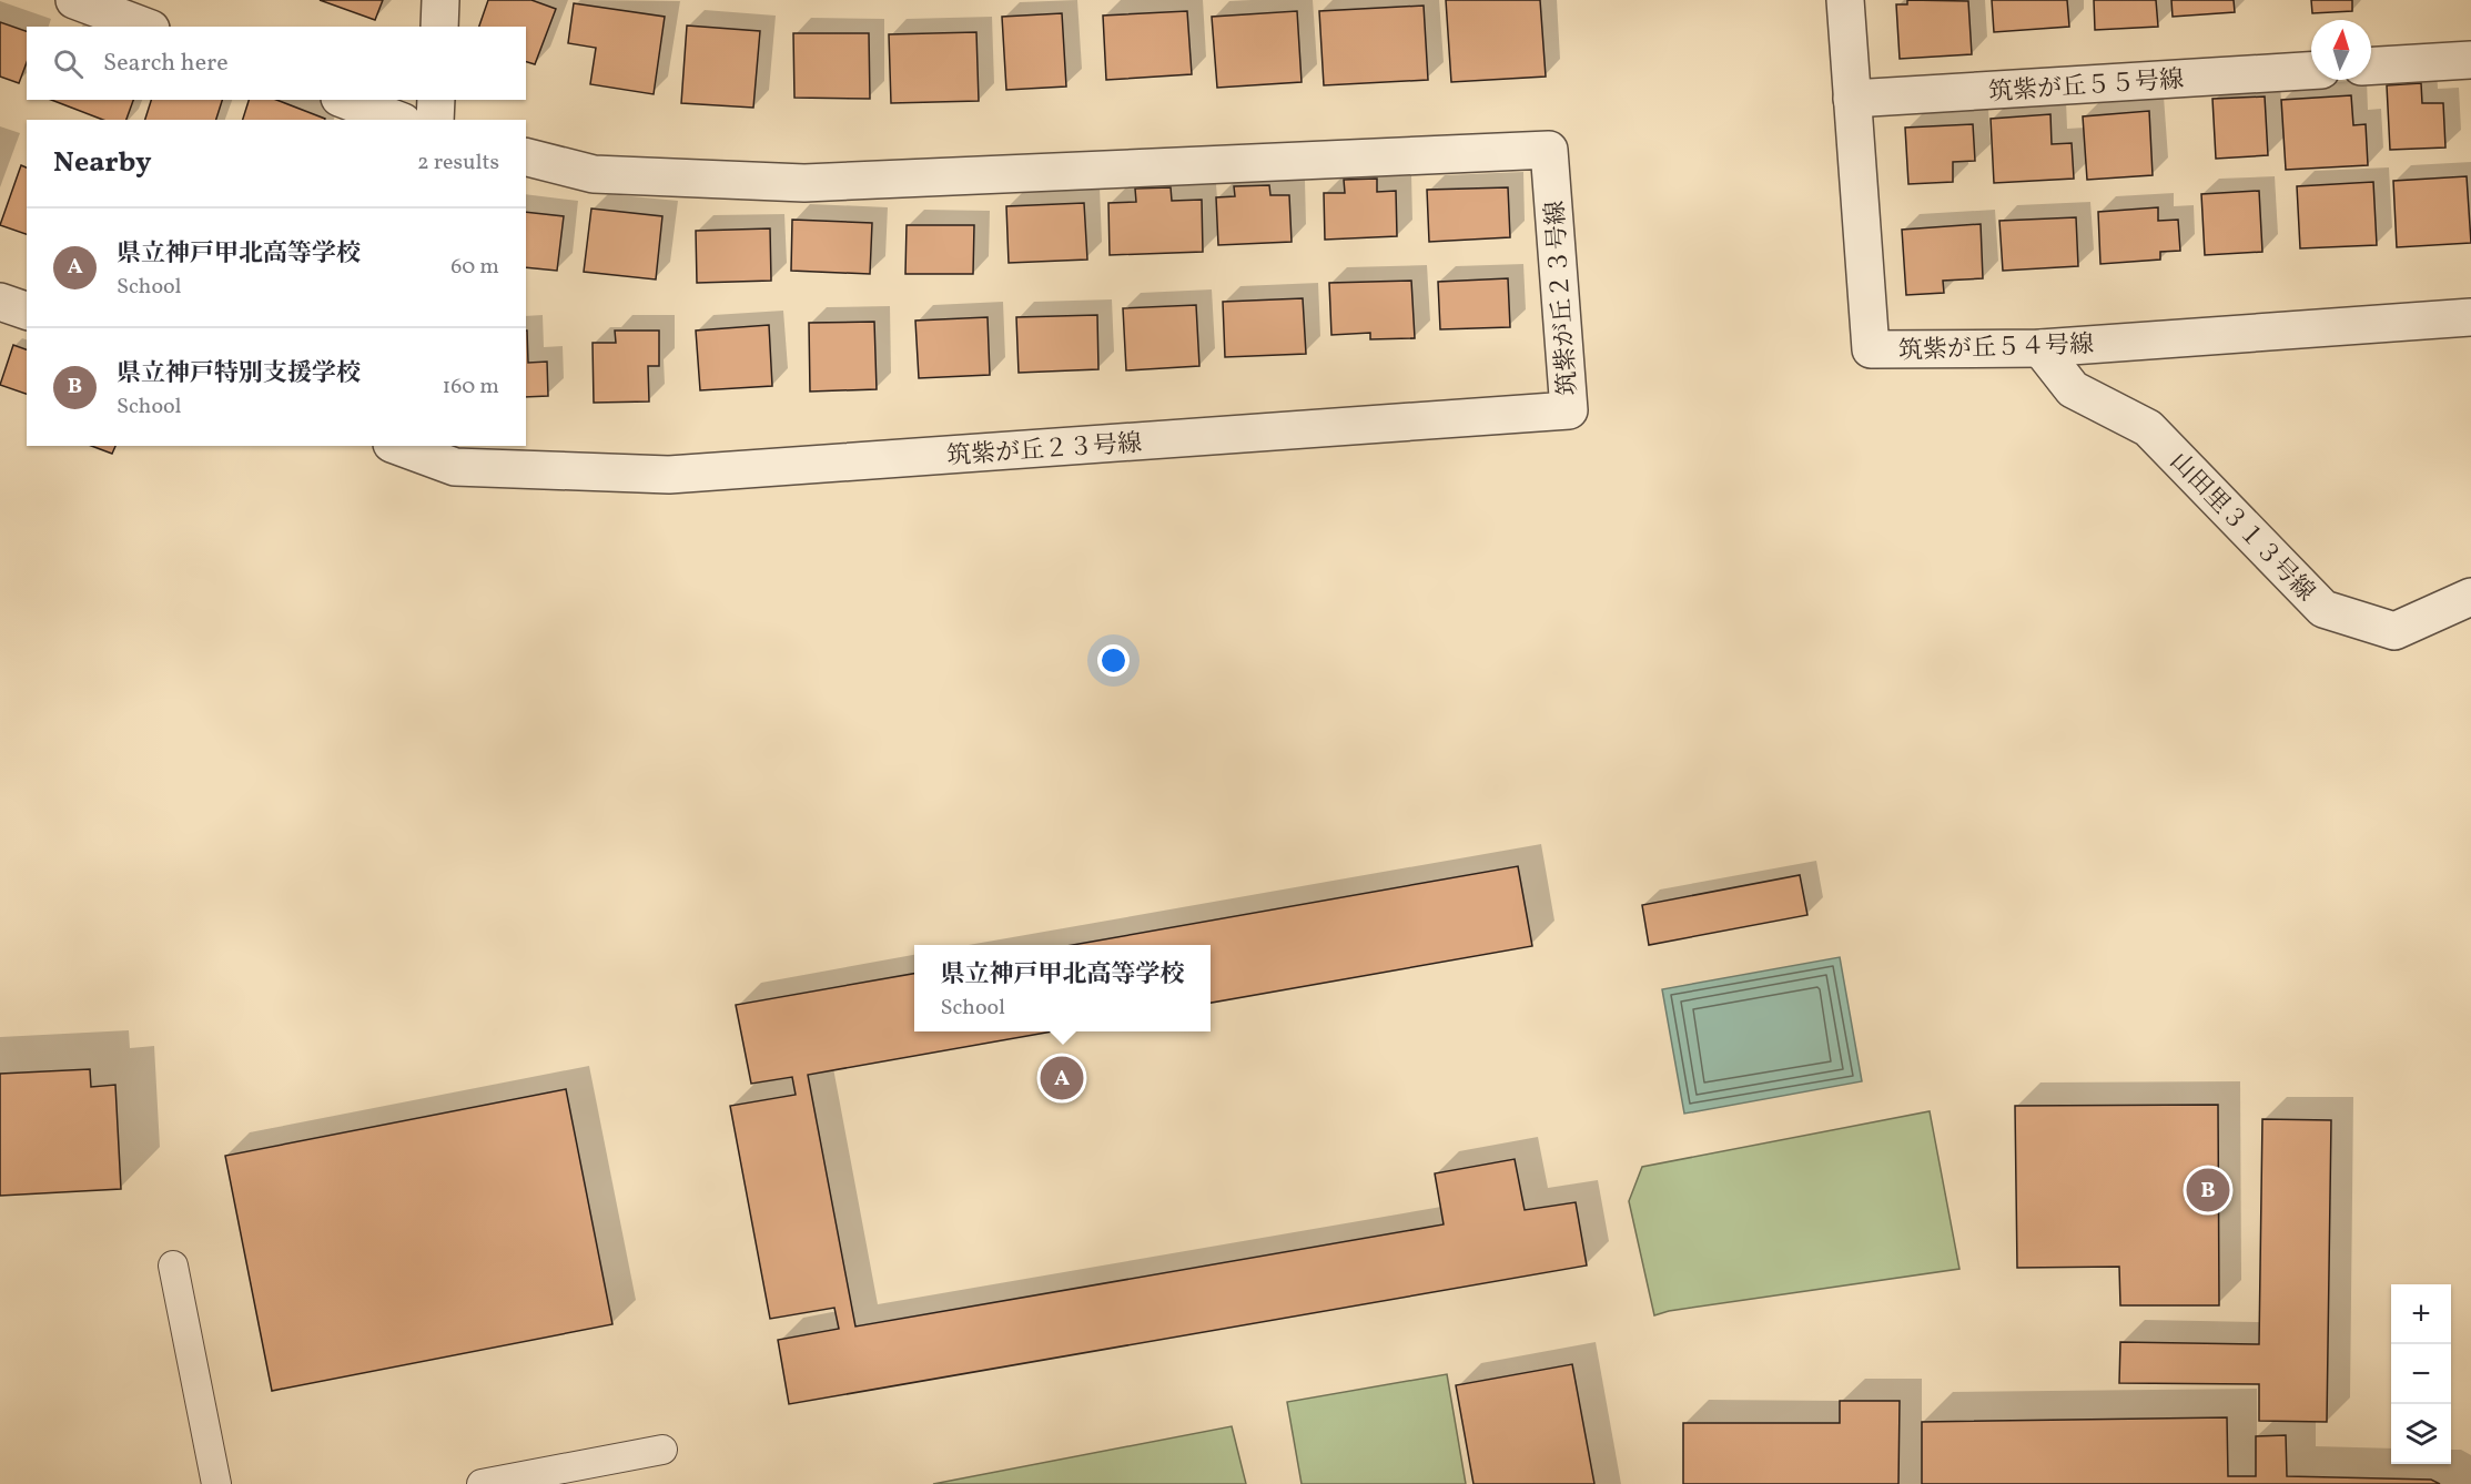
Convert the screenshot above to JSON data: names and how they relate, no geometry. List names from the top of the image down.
{
  "streets": {
    "street": [
      "筑紫が丘５５号線",
      "筑紫が丘２３号線",
      "筑紫が丘５４号線",
      "山田里３１３号線"
    ]
  },
  "crossings": [
    ["筑紫が丘５５号線", "筑紫が丘５４号線"],
    ["筑紫が丘５４号線", "山田里３１３号線"]
  ],
  "north": "top",
  "page": {
    "search": "Search here",
    "heading": ["Nearby", "2 results"],
    "list": [
      {
        "mark": "A",
        "name": "県立神戸甲北高等学校",
        "note": "School",
        "value": "60 m"
      },
      {
        "mark": "B",
        "name": "県立神戸特別支援学校",
        "note": "School",
        "value": "160 m"
      }
    ],
    "popup": ["県立神戸甲北高等学校", "School"],
    "pins": ["A", "B"],
    "map_buttons": ["+", "−"]
  }
}
